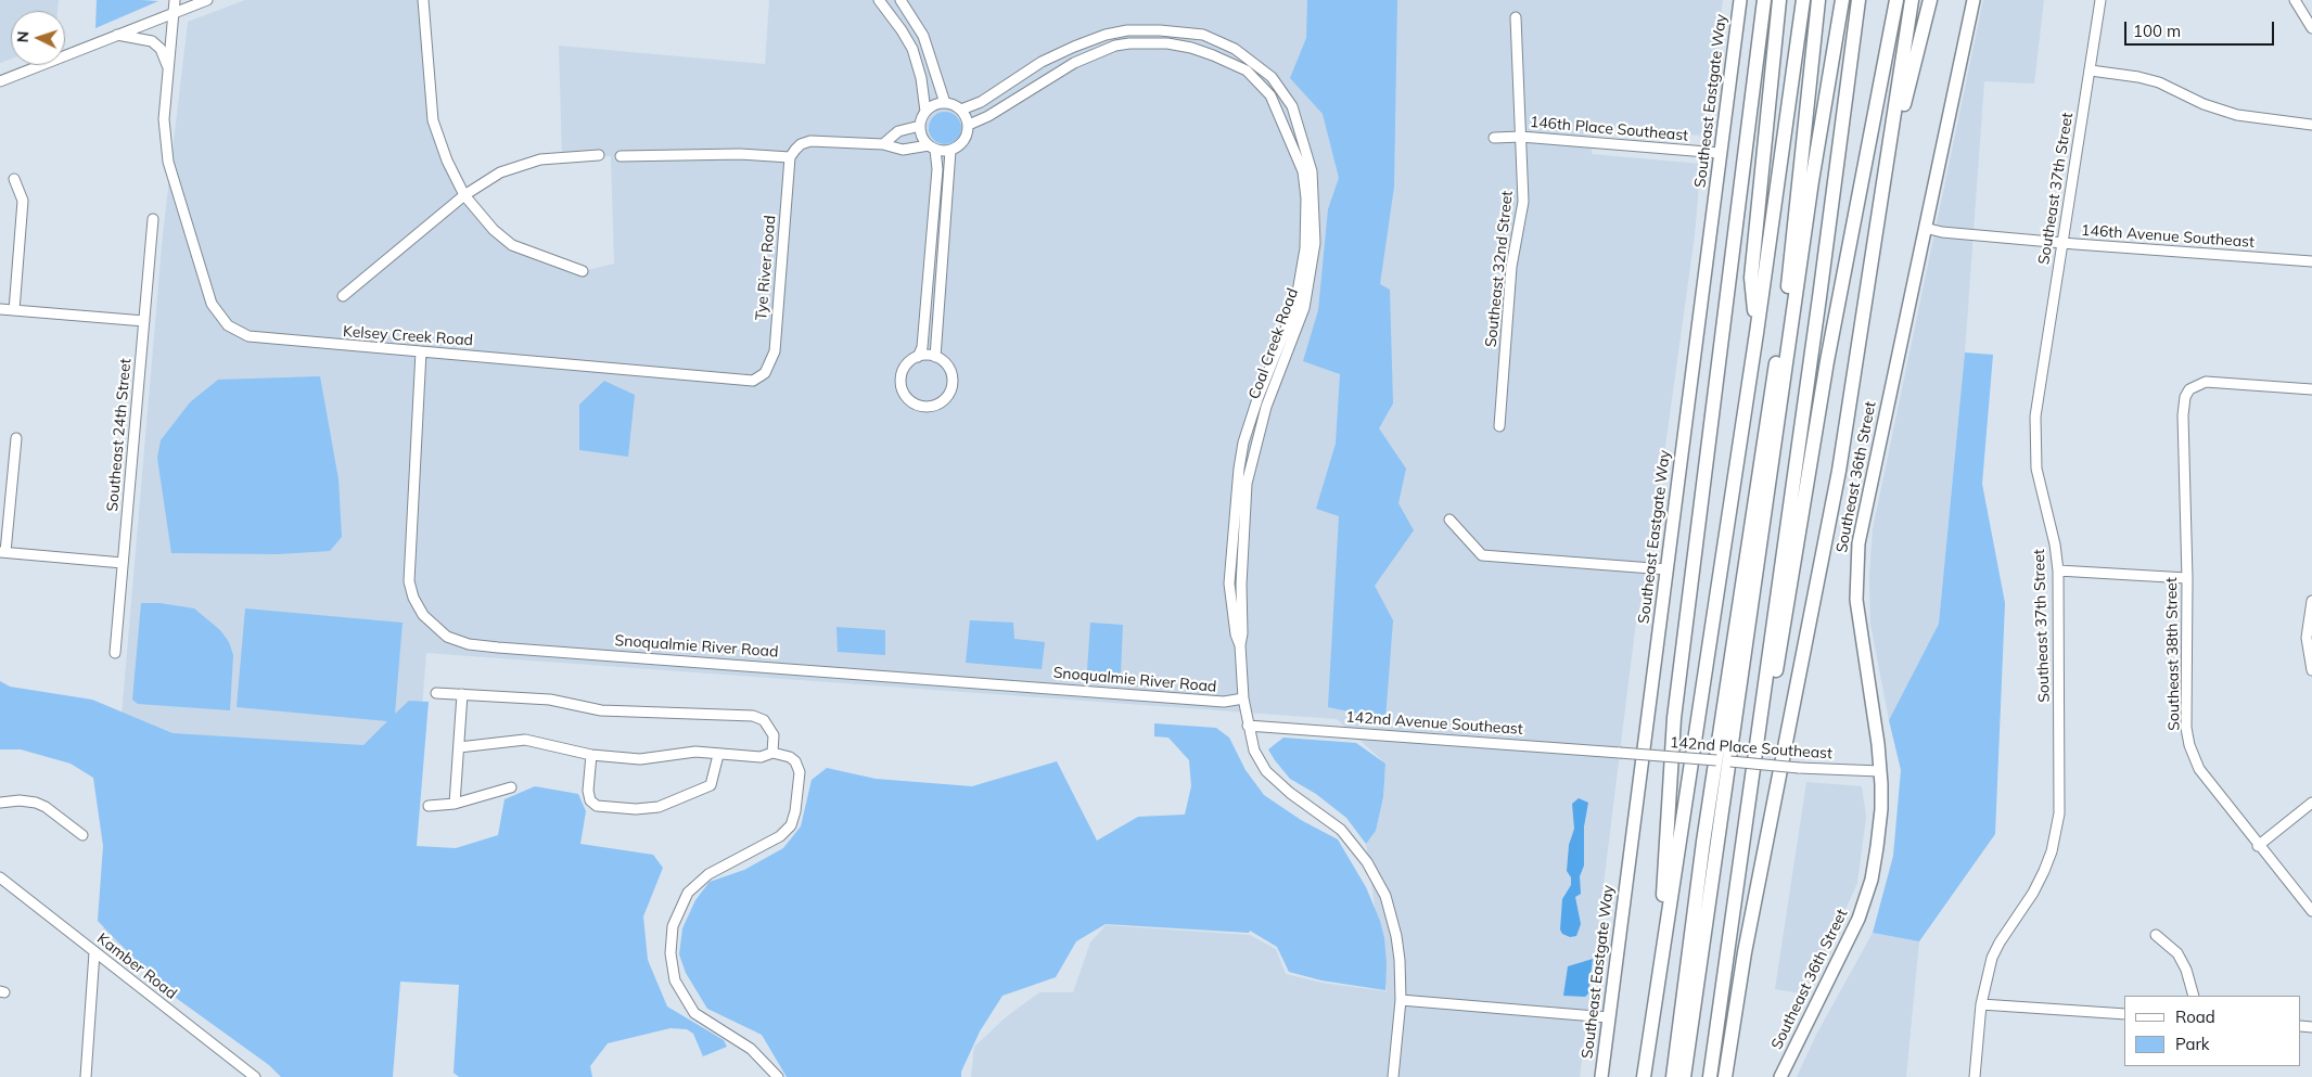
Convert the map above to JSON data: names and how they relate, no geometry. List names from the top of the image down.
{
  "streets": {
    "main road": ["Southeast Eastgate Way", "Southeast 36th Street"],
    "street": [
      "146th Place Southeast",
      "Southeast 37th Street",
      "146th Avenue Southeast",
      "Tye River Road",
      "Southeast 32nd Street",
      "Kelsey Creek Road",
      "Coal Creek Road",
      "Southeast 24th Street",
      "Snoqualmie River Road",
      "Southeast 38th Street",
      "142nd Avenue Southeast",
      "142nd Place Southeast",
      "Kamber Road"
    ]
  },
  "crossings": [
    ["Southeast Eastgate Way", "146th Place Southeast"],
    ["146th Place Southeast", "Southeast 32nd Street"],
    ["Southeast 37th Street", "146th Avenue Southeast"],
    ["146th Avenue Southeast", "Southeast 36th Street"],
    ["Tye River Road", "Kelsey Creek Road"],
    ["Kelsey Creek Road", "Snoqualmie River Road"],
    ["Coal Creek Road", "Snoqualmie River Road"],
    ["Coal Creek Road", "142nd Avenue Southeast"],
    ["Southeast 36th Street", "142nd Place Southeast"],
    ["142nd Avenue Southeast", "142nd Place Southeast"]
  ],
  "legend": ["Road", "Park"],
  "scale_bar": "100 m",
  "north": "left"
}
